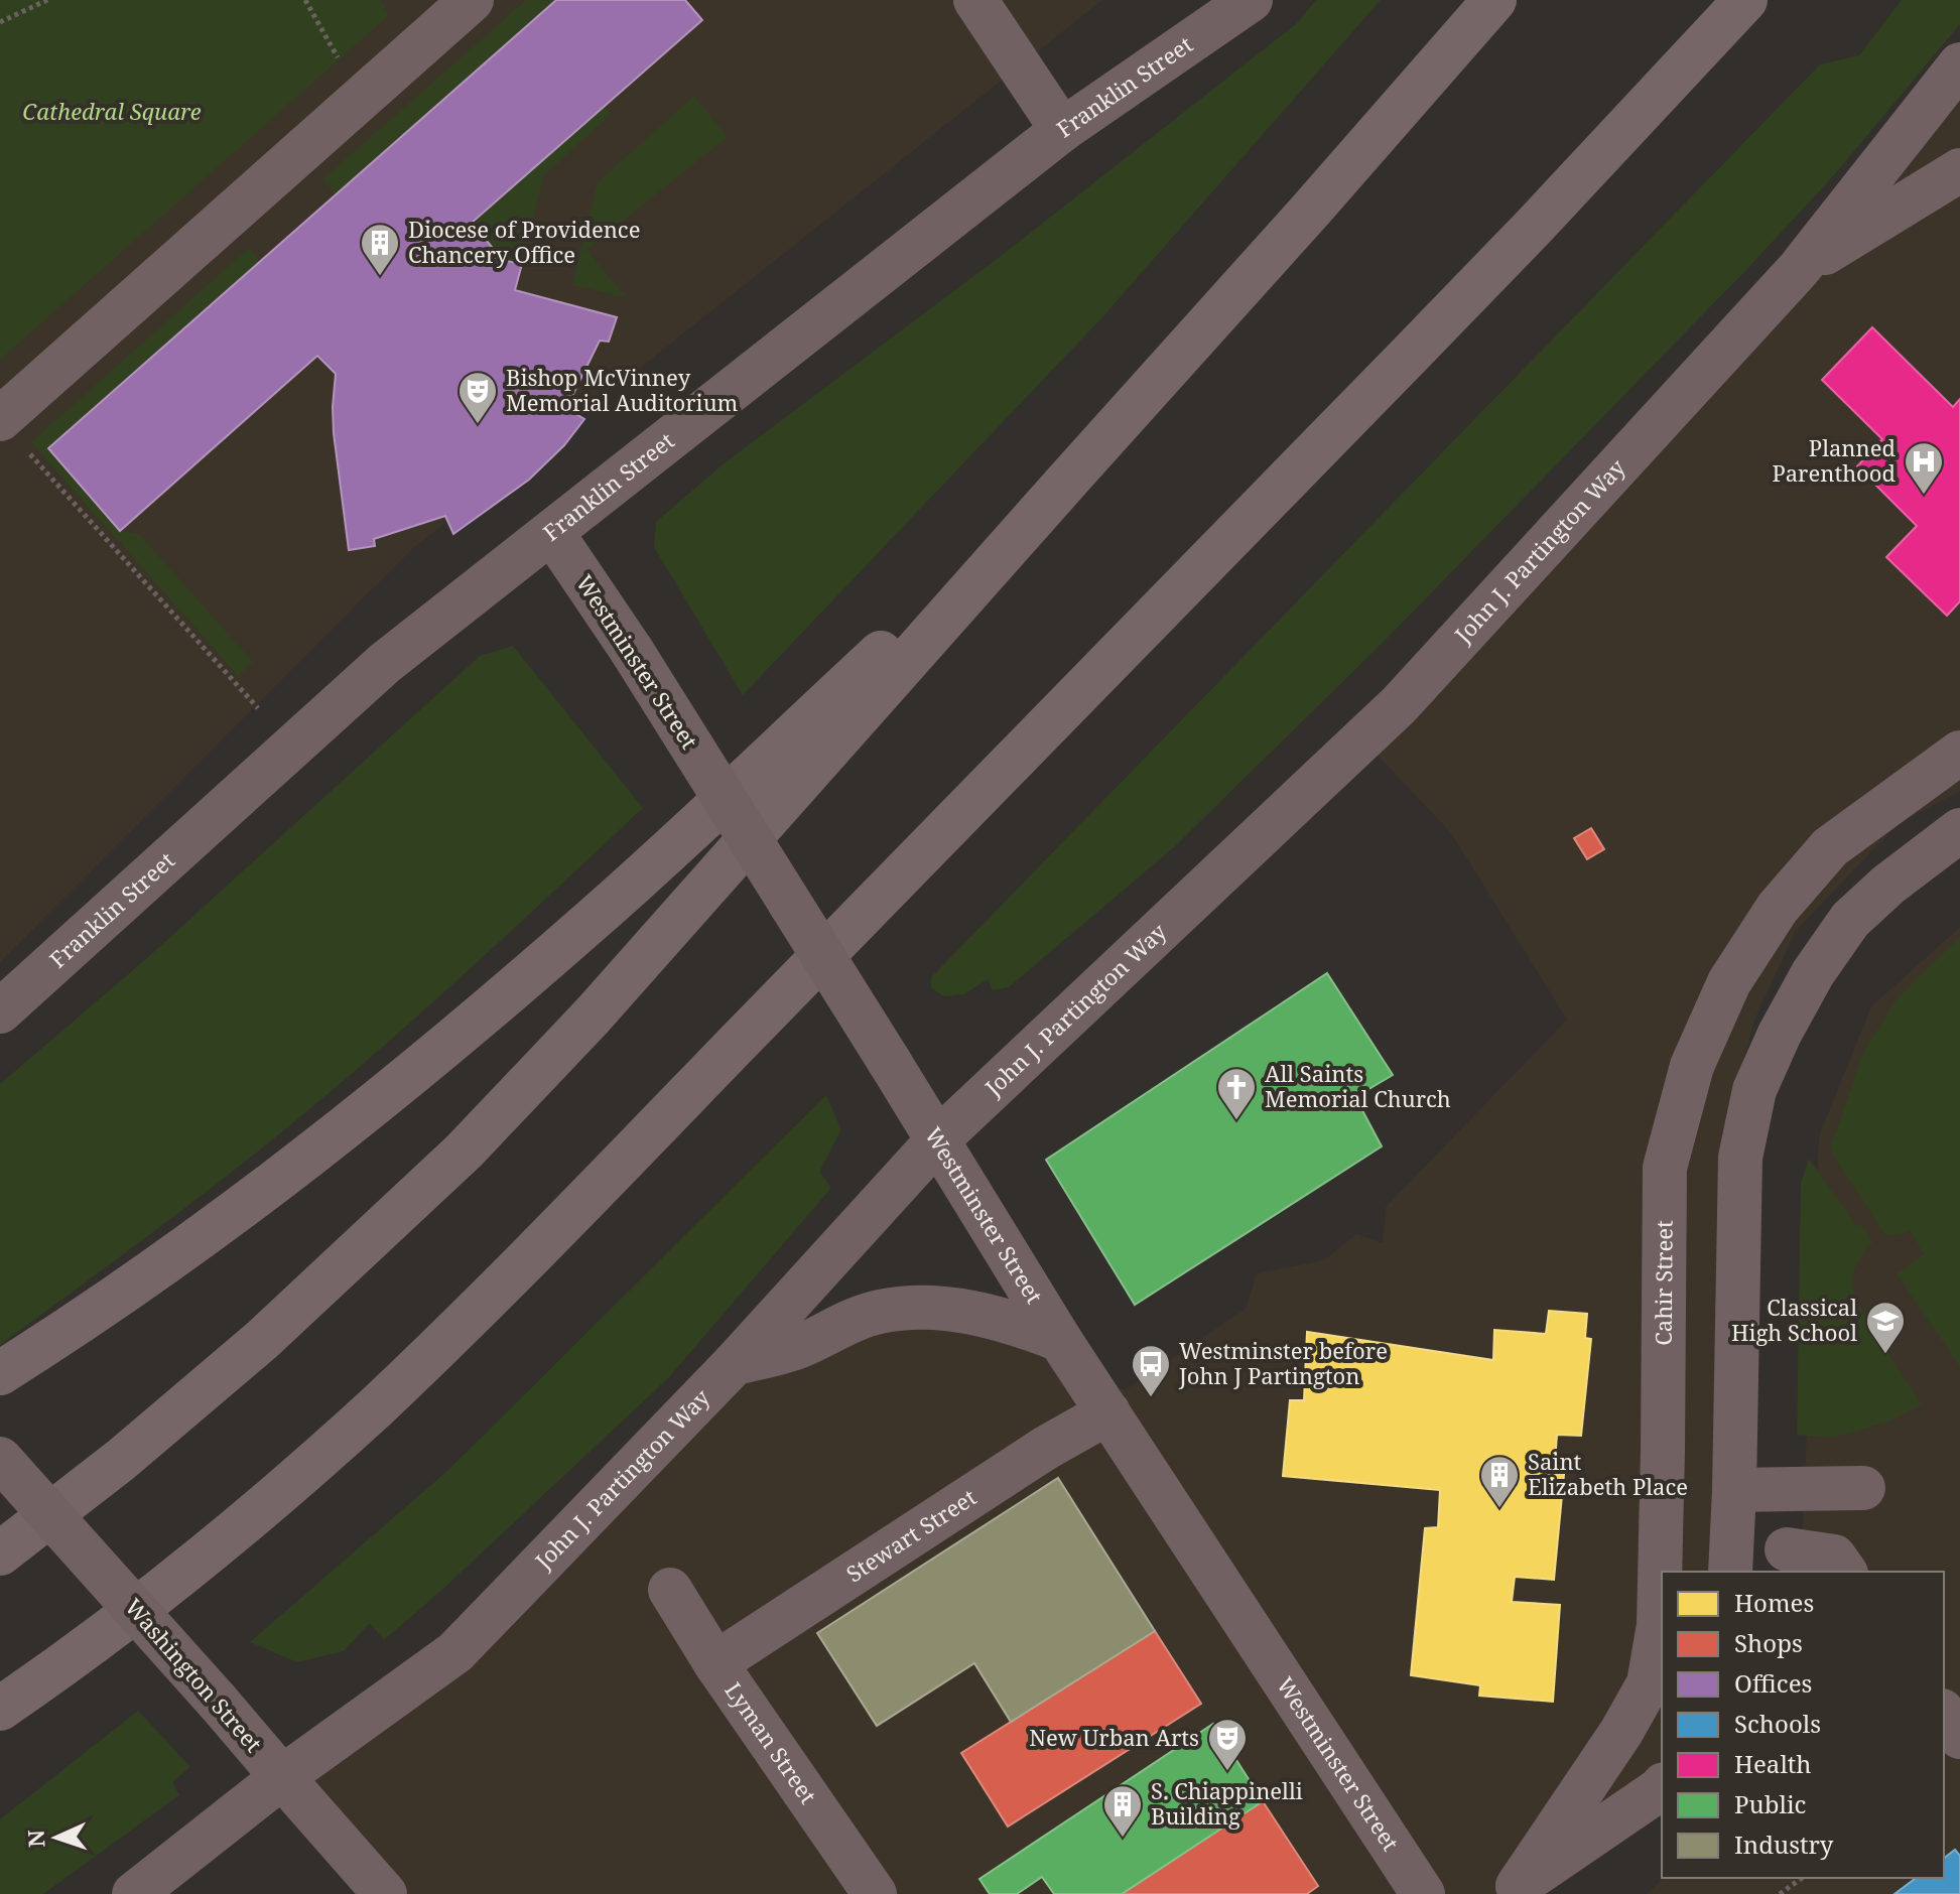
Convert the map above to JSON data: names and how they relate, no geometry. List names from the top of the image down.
{
  "streets": {
    "main road": [
      "Franklin Street",
      "John J. Partington Way",
      "Westminster Street",
      "Cahir Street",
      "Stewart Street",
      "Washington Street",
      "Lyman Street"
    ]
  },
  "crossings": [
    ["Franklin Street", "Westminster Street"],
    ["John J. Partington Way", "Westminster Street"],
    ["John J. Partington Way", "Washington Street"],
    ["Westminster Street", "Stewart Street"],
    ["Stewart Street", "Lyman Street"]
  ],
  "parks": ["Cathedral Square"],
  "places": {
    "building": ["Diocese of Providence Chancery Office", "Saint Elizabeth Place", "S. Chiappinelli Building"],
    "theatre": ["Bishop McVinney Memorial Auditorium", "New Urban Arts"],
    "hospital": ["Planned Parenthood"],
    "church": ["All Saints Memorial Church"],
    "school or university": ["Classical High School"],
    "bus stop": ["Westminster before John J Partington"]
  },
  "legend": [
    "Homes",
    "Shops",
    "Offices",
    "Schools",
    "Health",
    "Public",
    "Industry"
  ],
  "north": "left"
}
